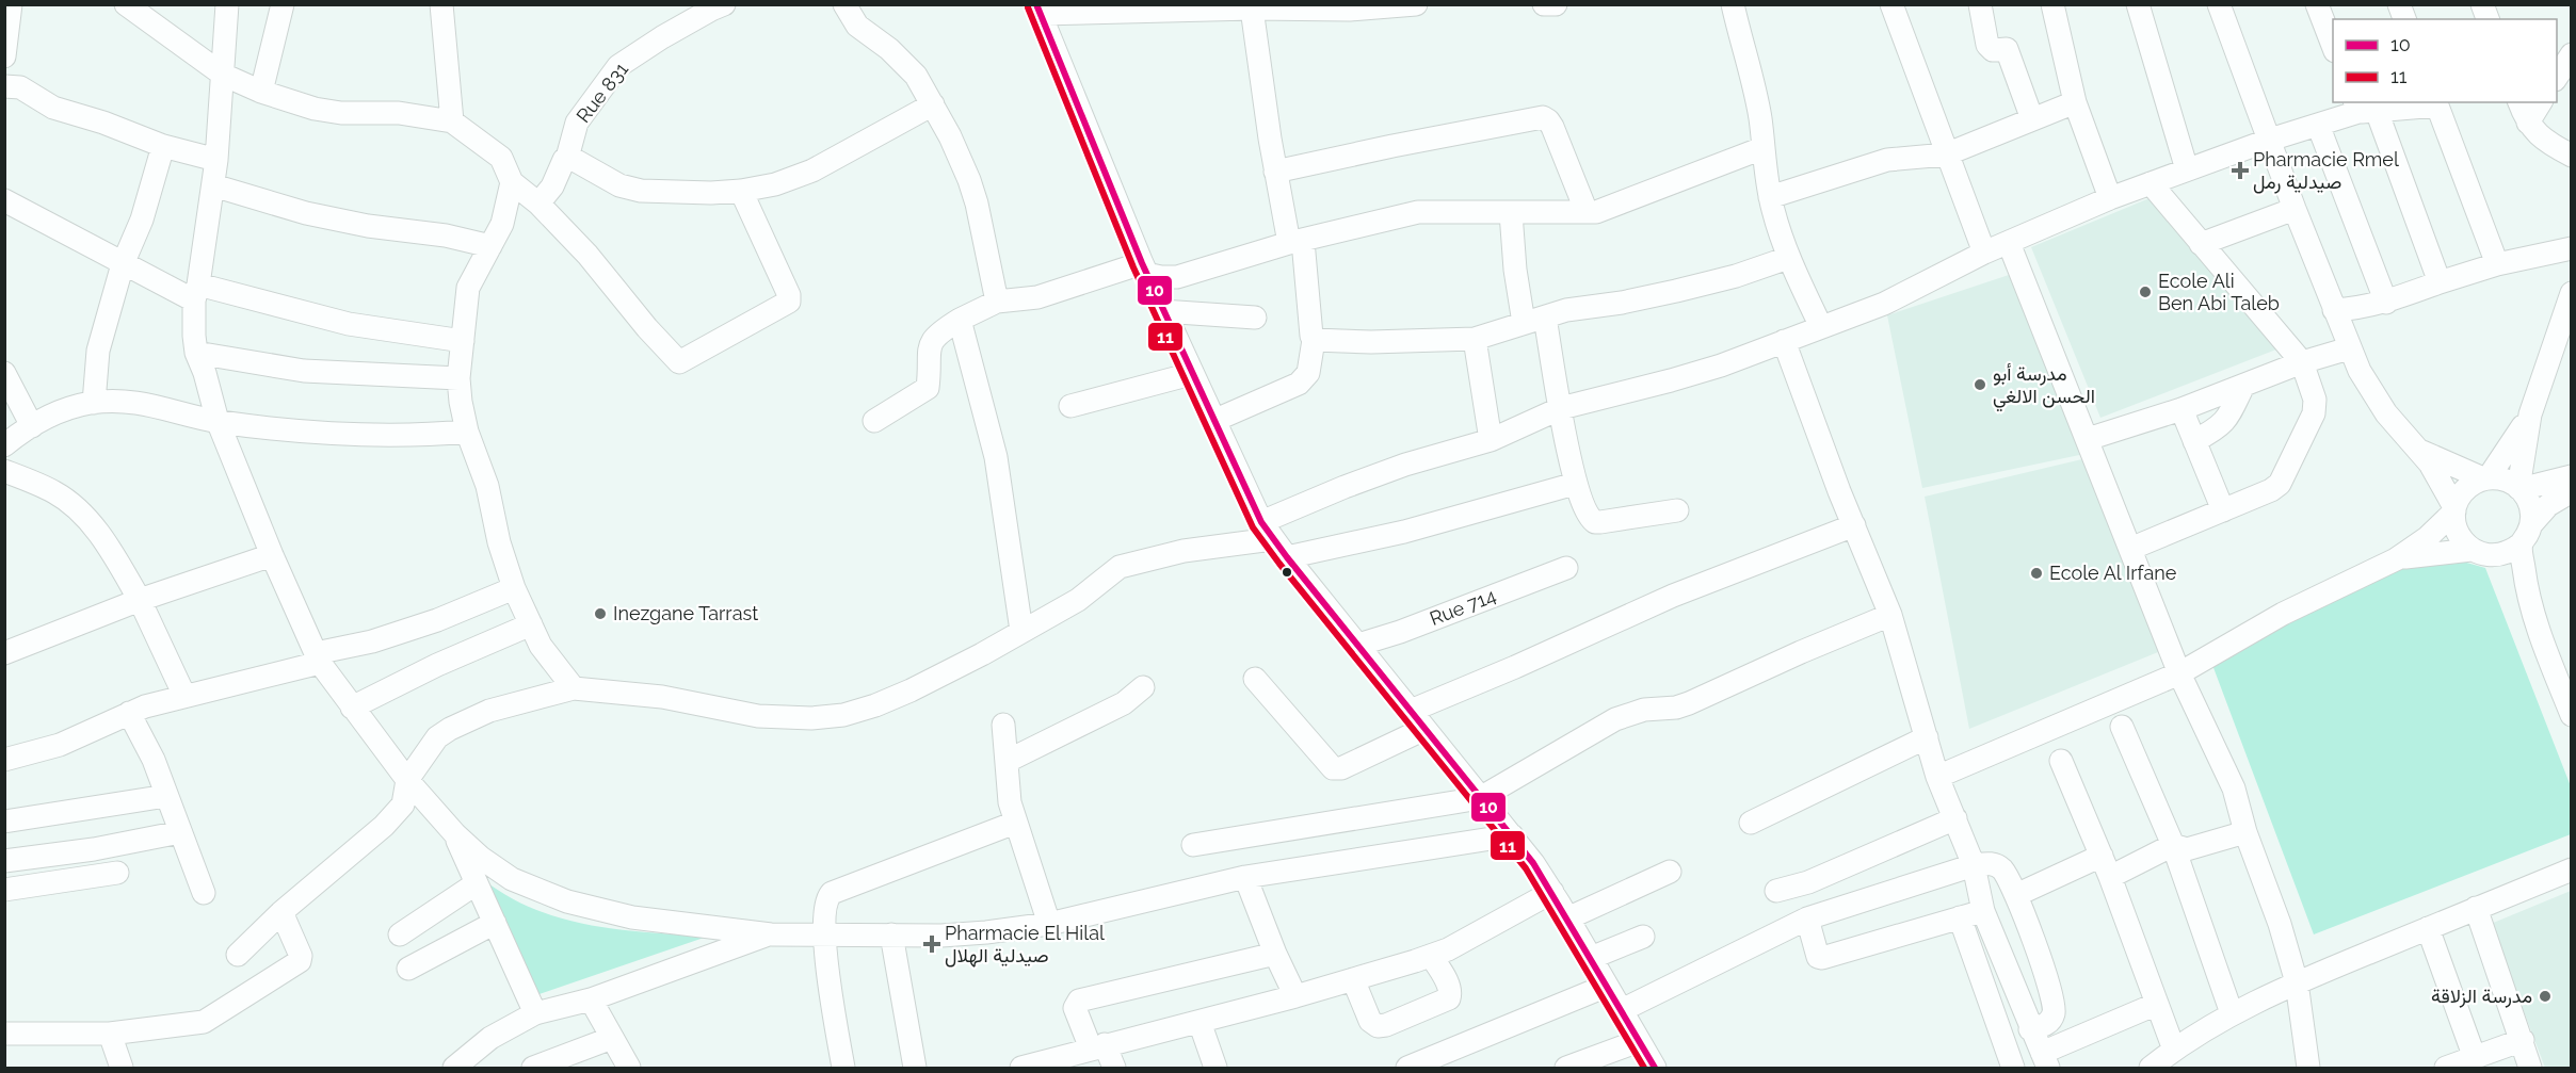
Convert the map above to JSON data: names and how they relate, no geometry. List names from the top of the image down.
{
  "streets": {
    "street": ["Rue 831", "Rue 714"]
  },
  "places": {
    "health": ["Pharmacie Rmel صيدلية رمل", "Pharmacie El Hilal صيدلية الهلال"],
    "other": [
      "Ecole Ali Ben Abi Taleb",
      "مدرسة أبو الحسن الالغي",
      "Ecole Al Irfane",
      "Inezgane Tarrast",
      "مدرسة الزلاقة"
    ]
  },
  "lines": ["transit line 10", "transit line 11"],
  "legend": ["10", "11"]
}
